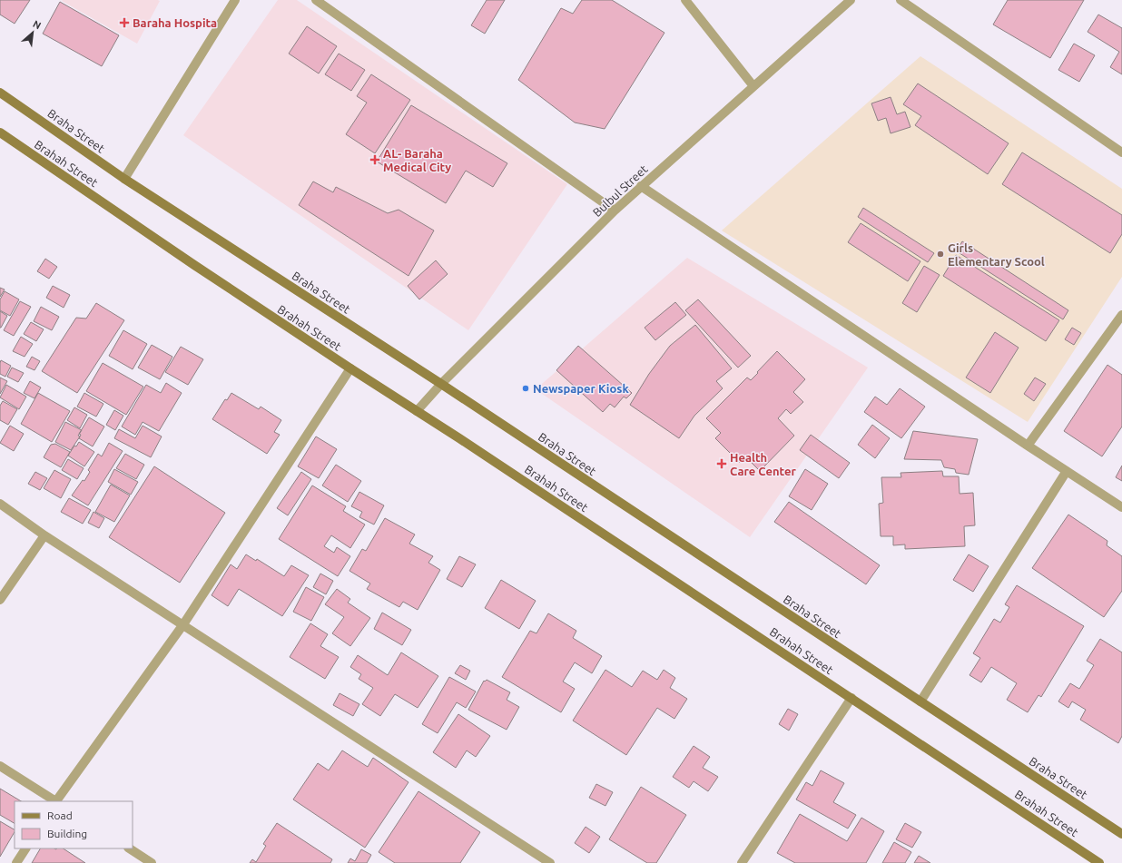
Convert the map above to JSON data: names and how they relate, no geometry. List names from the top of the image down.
{
  "streets": {
    "street": ["Braha Street", "Brahah Street", "Bulbul Street"]
  },
  "crossings": [
    ["Braha Street", "Bulbul Street"],
    ["Brahah Street", "Bulbul Street"]
  ],
  "places": {
    "health": ["Baraha Hospita", "AL- Baraha Medical City", "Health Care Center"],
    "other": ["Girls Elementary Scool", "Newspaper Kiosk"]
  },
  "legend": ["Road", "Building"],
  "north": "top right"
}
